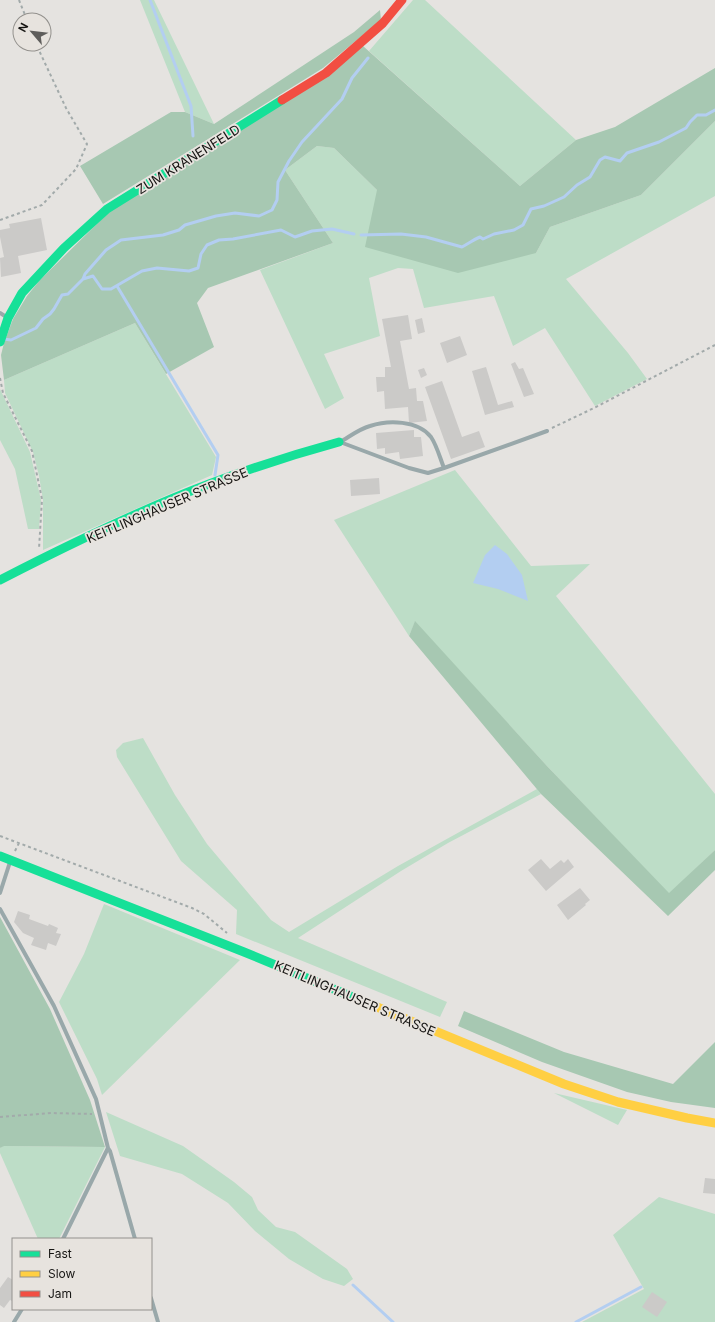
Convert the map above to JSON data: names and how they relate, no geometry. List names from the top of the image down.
{
  "streets": {
    "street": ["ZUM KRANENFELD", "KEITLINGHAUSER STRASSE"]
  },
  "legend": ["Fast", "Slow", "Jam"],
  "north": "top left"
}
